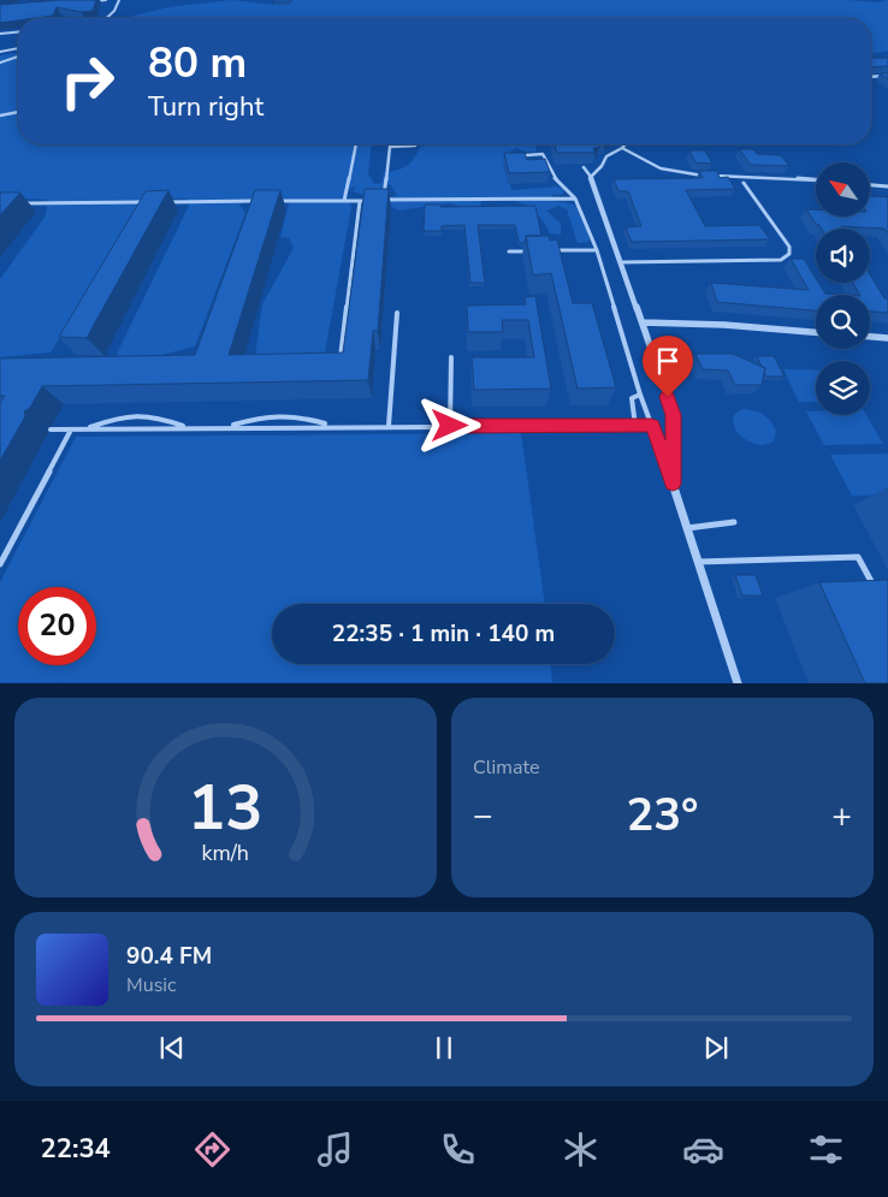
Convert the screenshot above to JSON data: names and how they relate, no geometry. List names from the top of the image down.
{
  "north": "top left",
  "page": {
    "turn": ["80 m", "Turn right"],
    "limit": "20",
    "trip": "22:35 · 1 min · 140 m",
    "tile": "Climate",
    "heat": ["−", "23°", "+"],
    "song": ["90.4 FM", "Music"],
    "tabs": "22:34",
    "gauge": ["13", "km/h"]
  }
}
